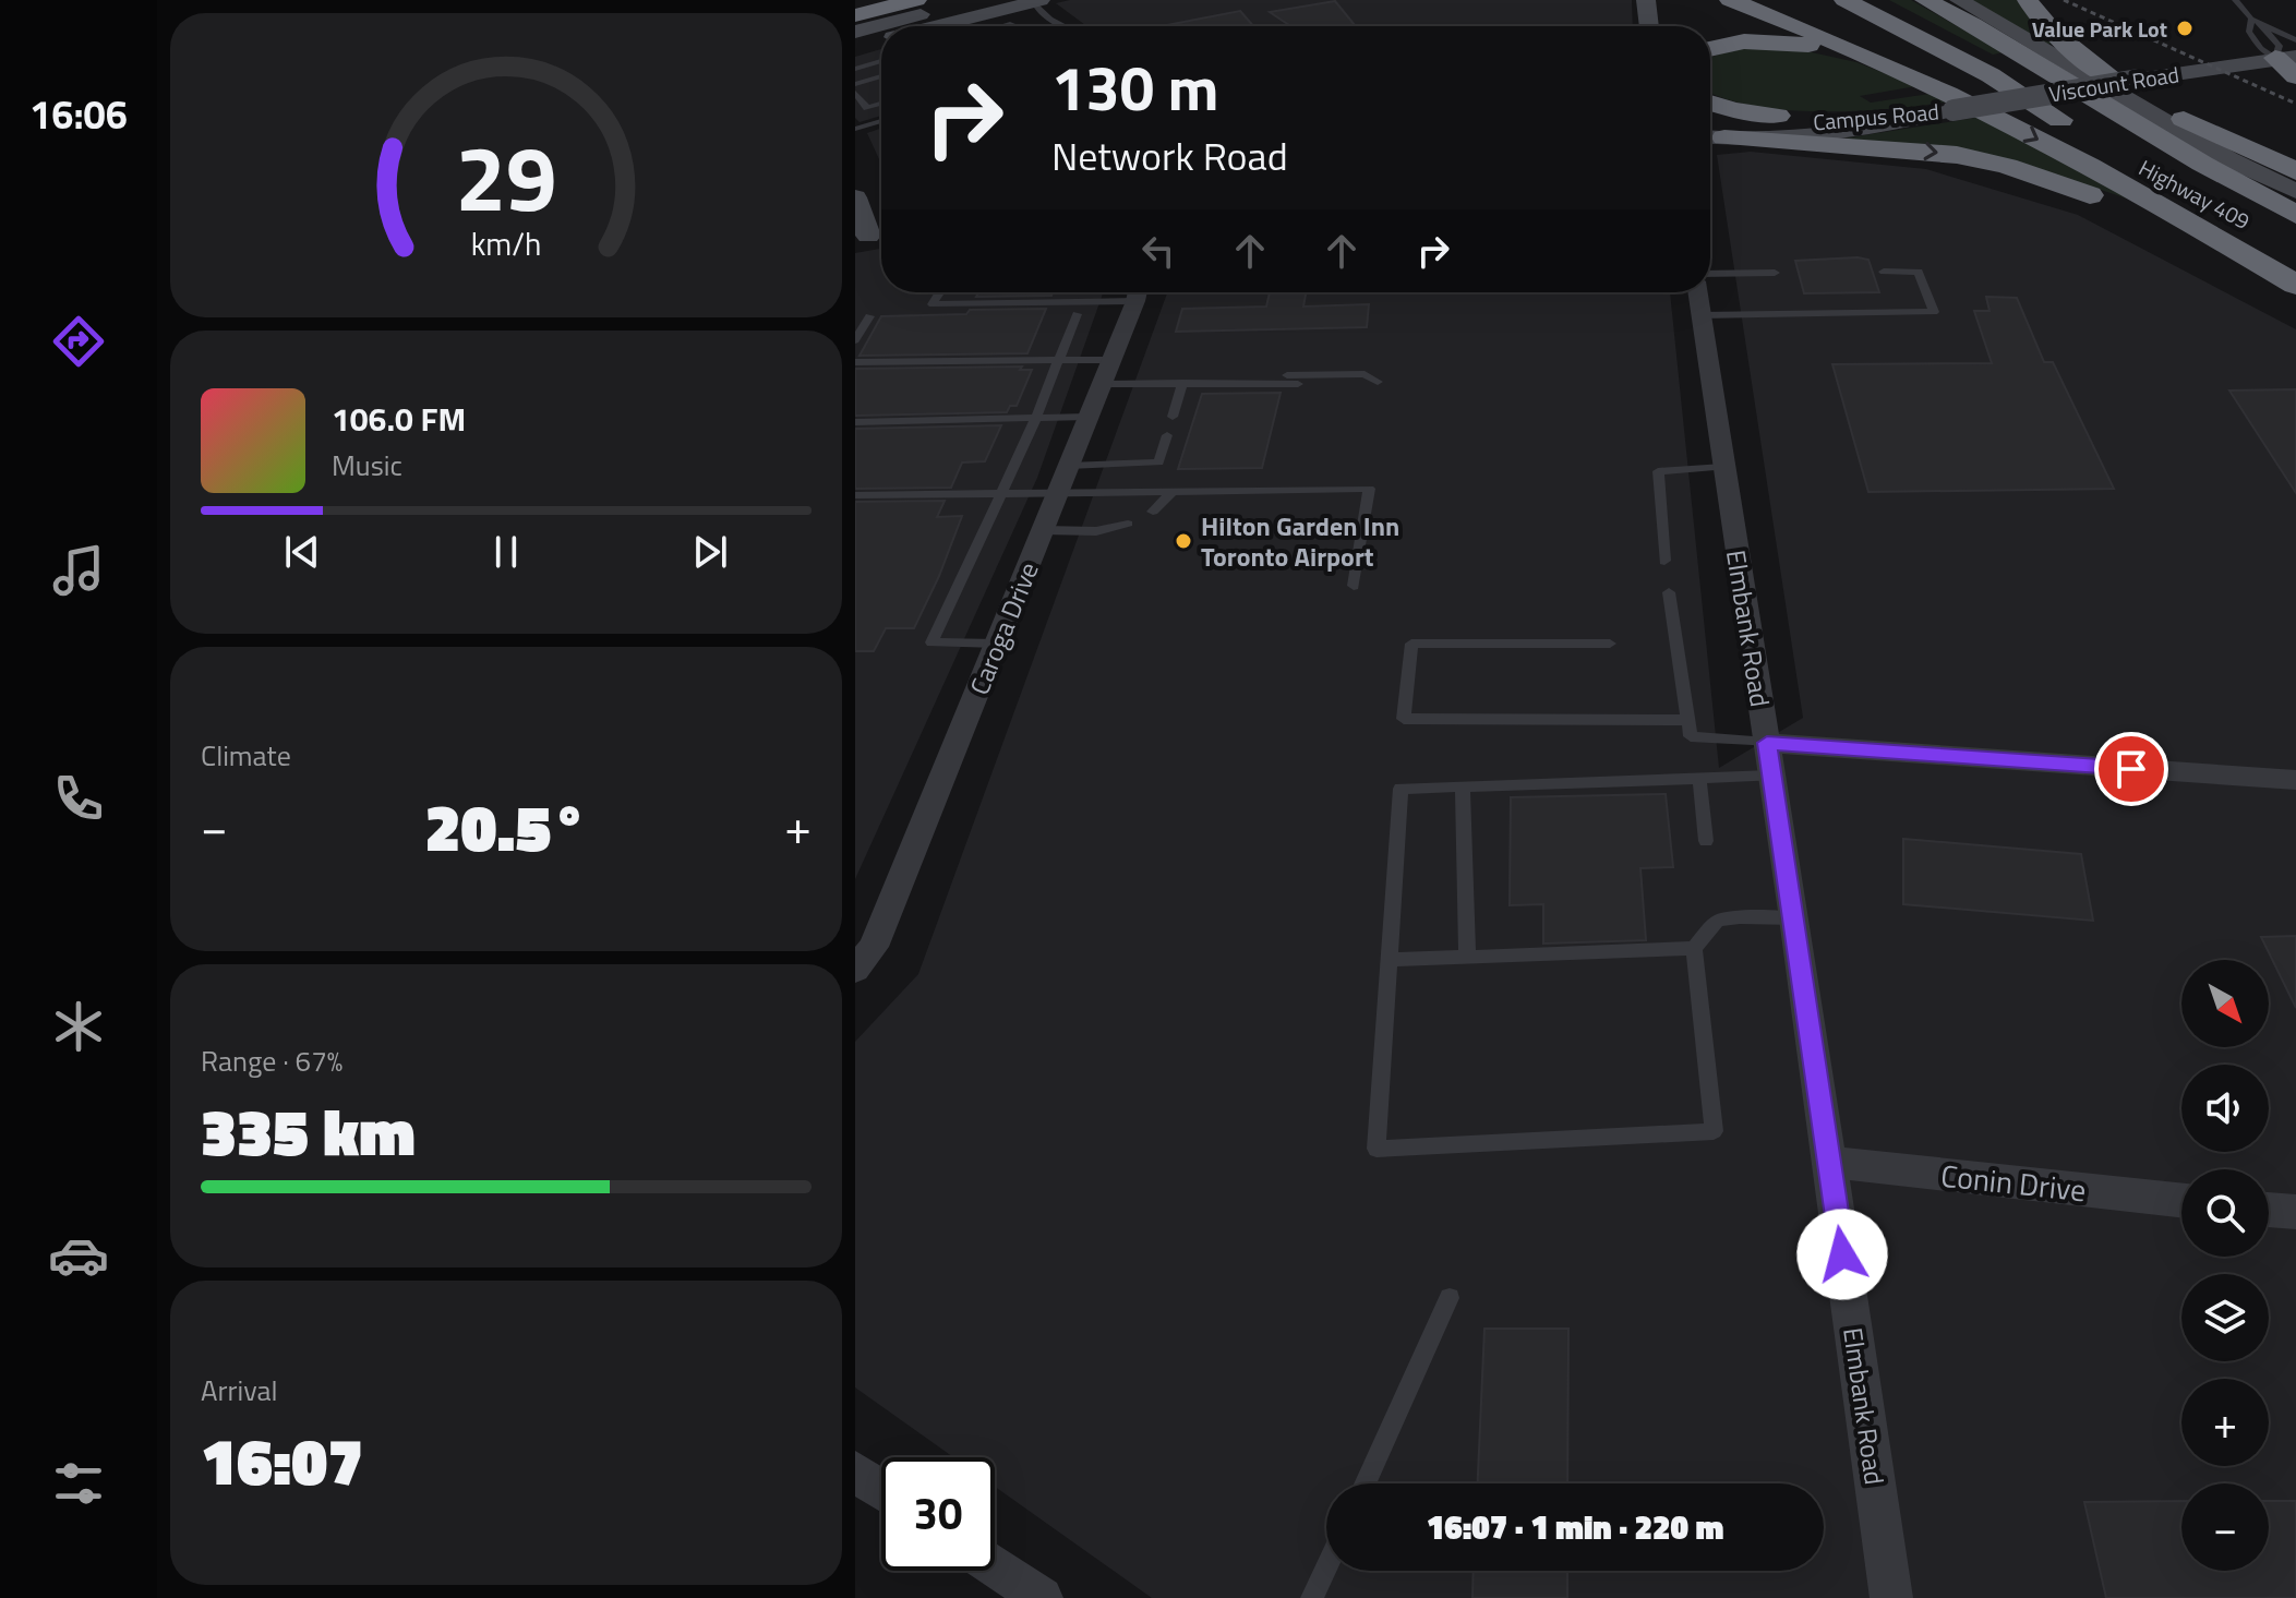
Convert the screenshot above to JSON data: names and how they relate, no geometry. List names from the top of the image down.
{
  "streets": {
    "highway": ["Highway 409"],
    "street": [
      "Viscount Road",
      "Campus Road",
      "Caroga Drive",
      "Elmbank Road",
      "Conin Drive"
    ]
  },
  "crossings": [
    ["Viscount Road", "Campus Road"],
    ["Elmbank Road", "Conin Drive"]
  ],
  "places": ["Value Park Lot", "Hilton Garden Inn Toronto Airport"],
  "north": "bottom right",
  "page": {
    "tabs": "16:06",
    "turn": ["130 m", "Network Road"],
    "song": ["106.0 FM", "Music"],
    "tile": [
      "Climate",
      ["Range · 67%", "335 km"],
      ["Arrival", "16:07"]
    ],
    "heat": ["−", "20.5°", "+"],
    "map_buttons": ["+", "−"],
    "limit": "30",
    "trip": "16:07 · 1 min · 220 m",
    "gauge": ["29", "km/h"]
  }
}
